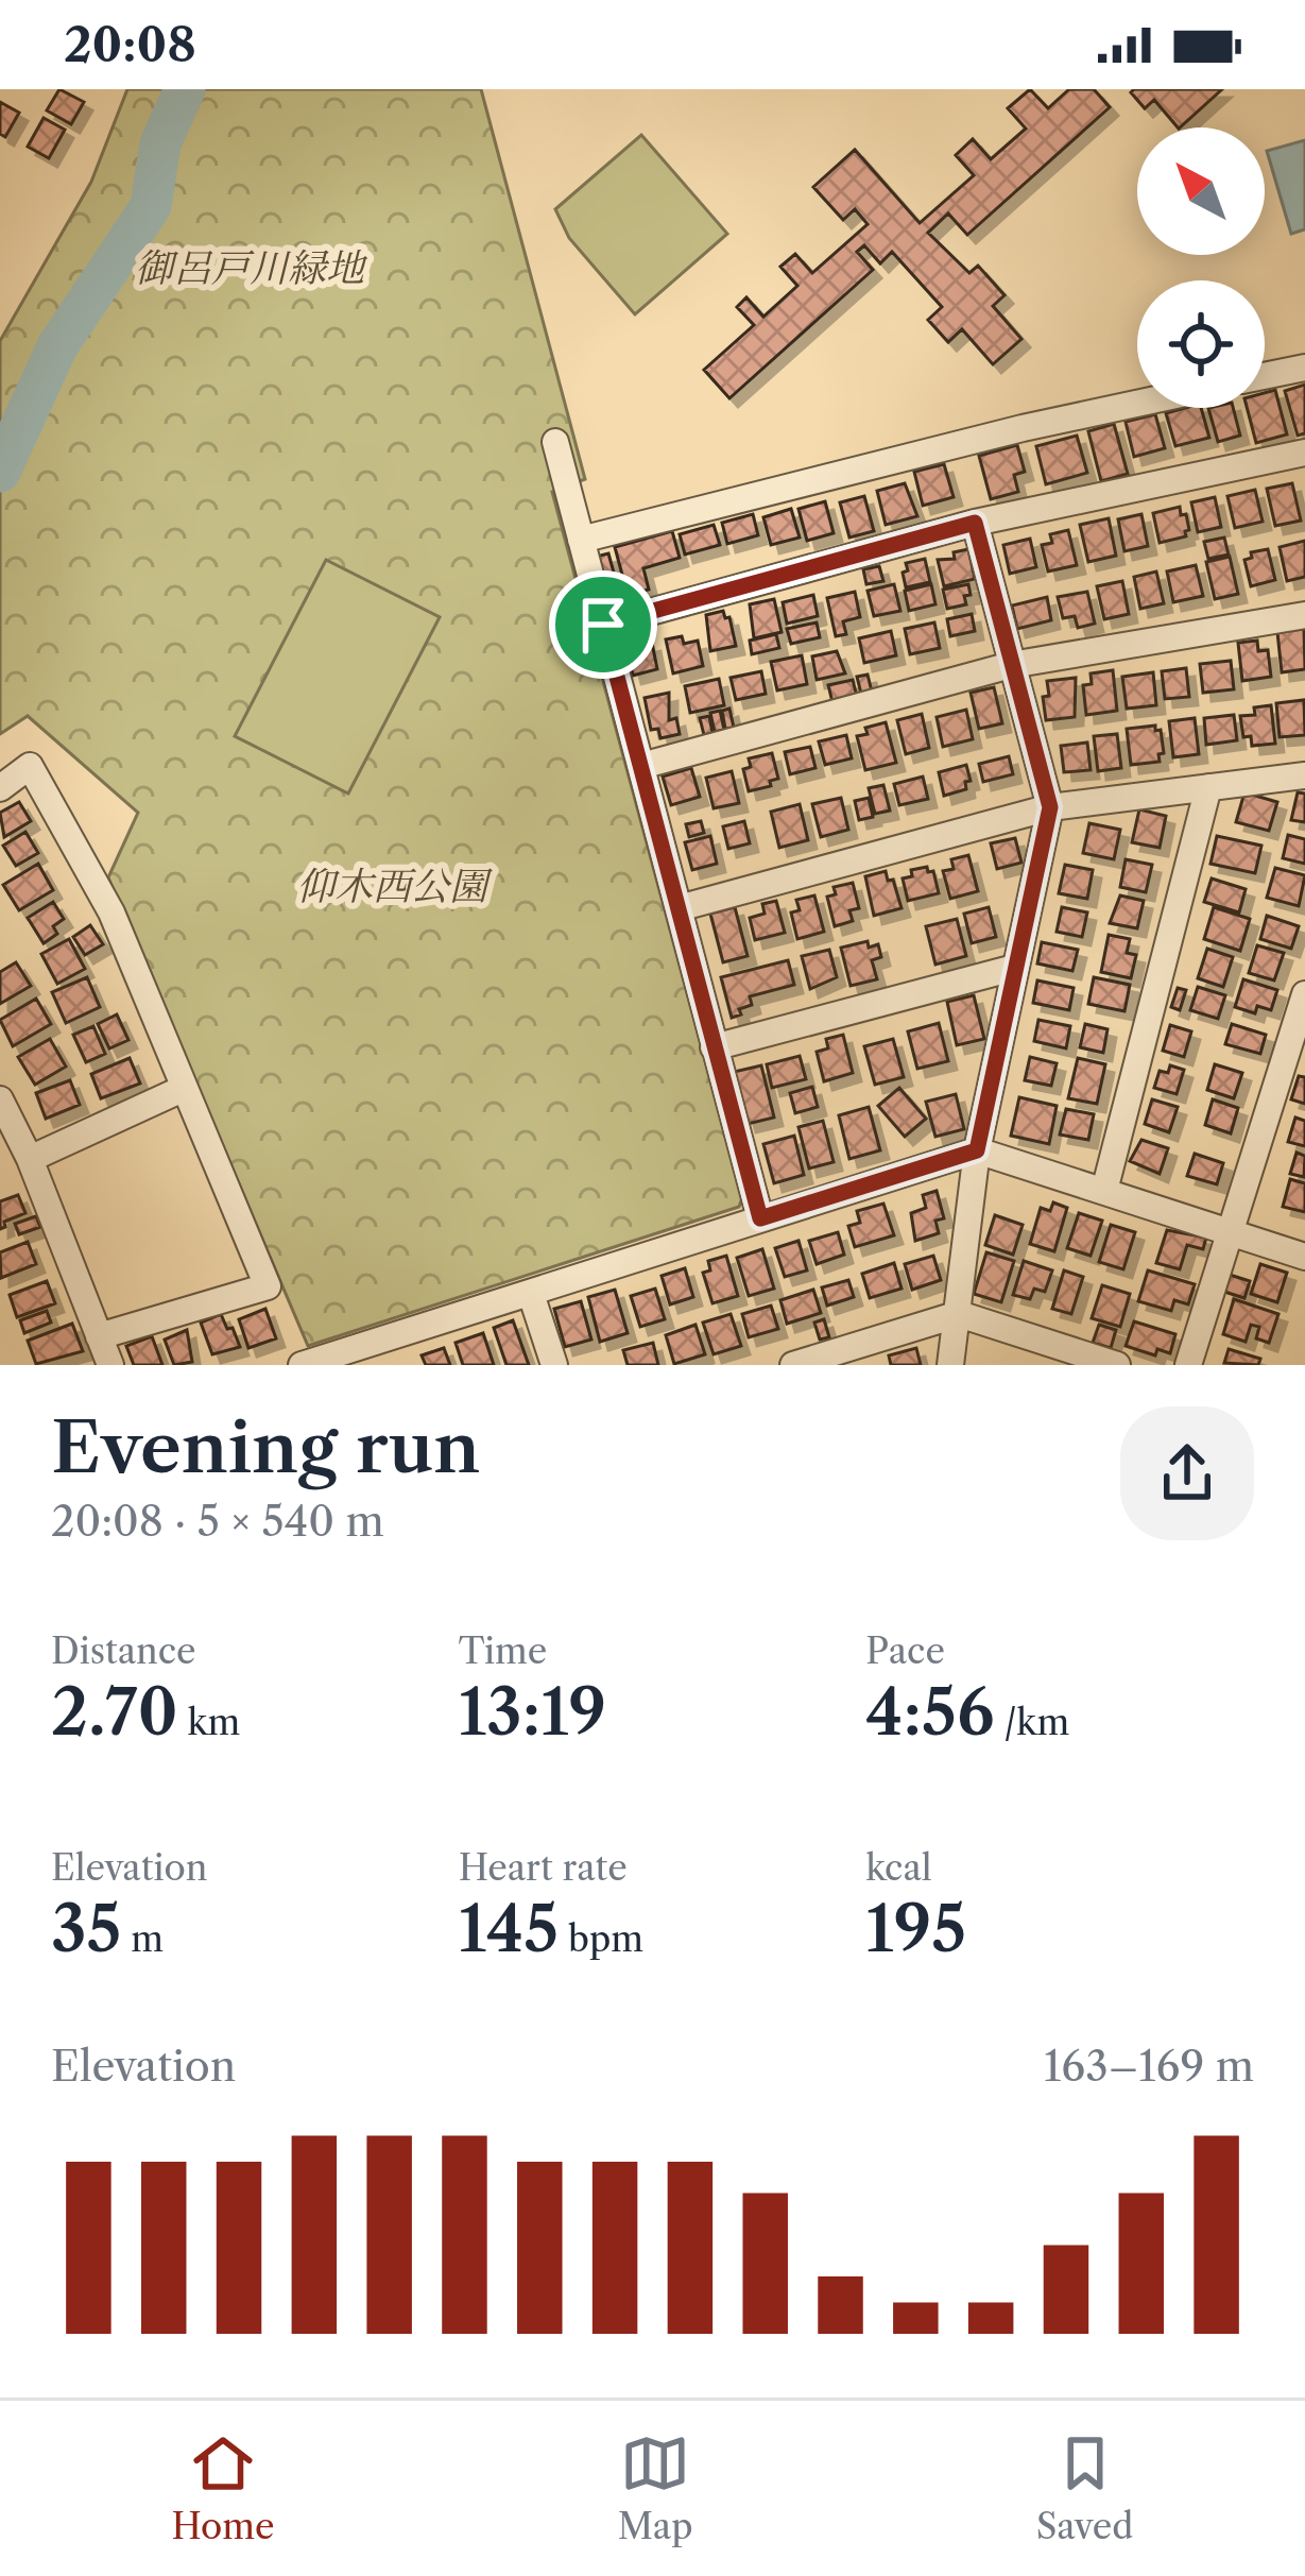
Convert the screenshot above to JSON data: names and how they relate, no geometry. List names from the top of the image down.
{
  "parks": ["御呂戸川緑地", "仰木西公園"],
  "north": "top left",
  "page": {
    "status": "20:08",
    "heading": ["Evening run", "20:08 · 5 × 540 m"],
    "stats": [
      ["Distance", "2.70 km"],
      ["Time", "13:19"],
      ["Pace", "4:56 /km"],
      ["Elevation", "35 m"],
      ["Heart rate", "145 bpm"],
      ["kcal", "195"]
    ],
    "chart": ["Elevation", "163–169 m"],
    "tabs": ["Home", "Map", "Saved"]
  }
}
